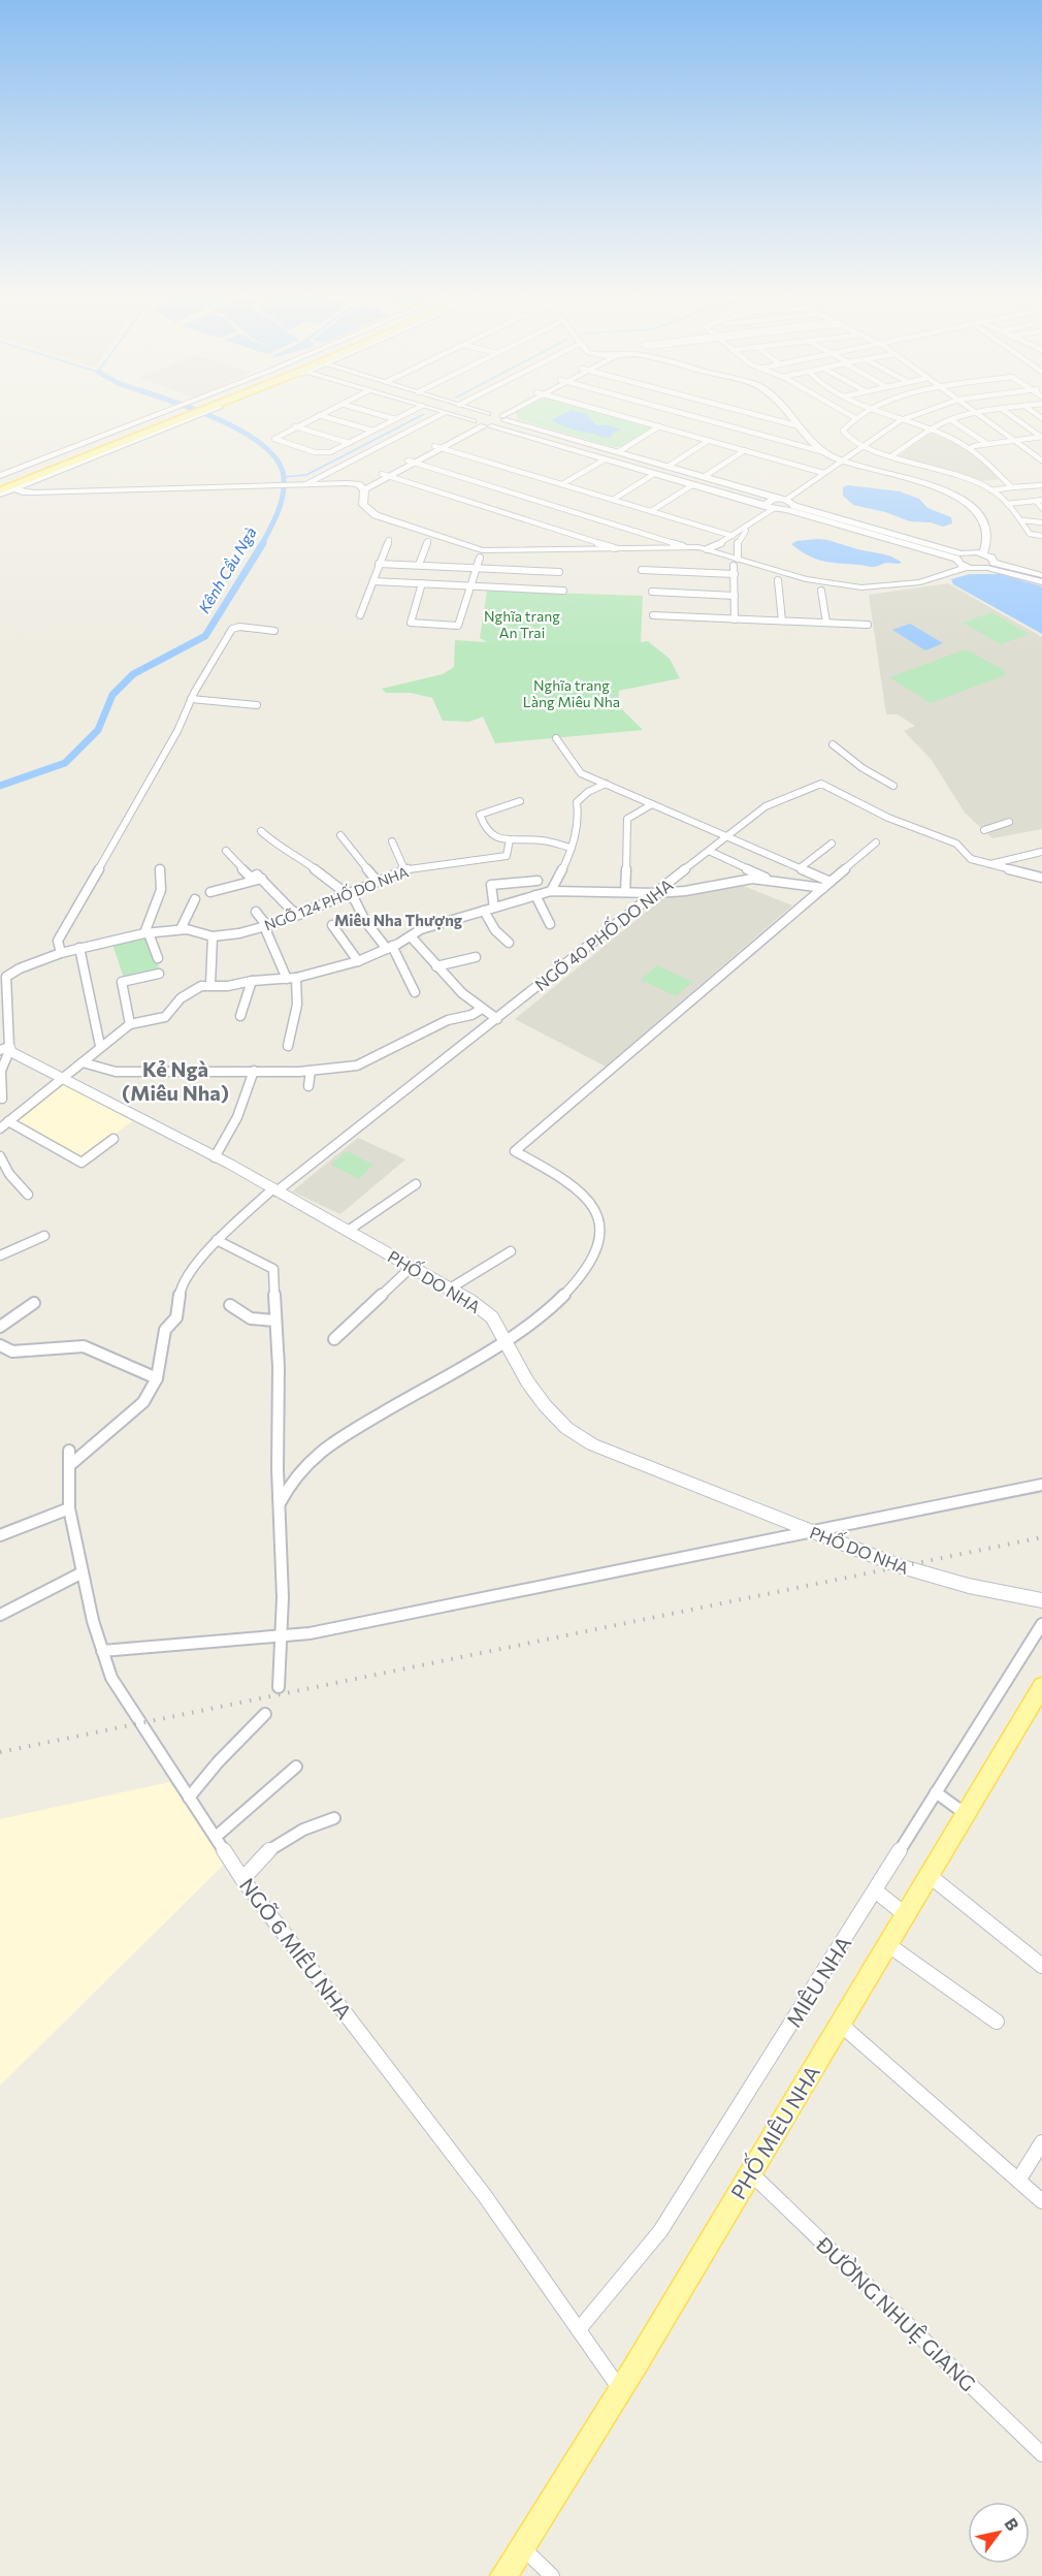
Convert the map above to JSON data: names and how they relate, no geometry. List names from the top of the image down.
{
  "streets": {
    "main road": ["PHỐ MIÊU NHA"],
    "street": [
      "NGÕ 124 PHỐ DO NHA",
      "NGÕ 40 PHỐ DO NHA",
      "PHỐ DO NHA",
      "NGÕ 6 MIÊU NHA",
      "MIÊU NHA",
      "ĐƯỜNG NHUỆ GIANG"
    ]
  },
  "crossings": [
    ["NGÕ 124 PHỐ DO NHA", "PHỐ DO NHA"],
    ["NGÕ 40 PHỐ DO NHA", "PHỐ DO NHA"],
    ["NGÕ 6 MIÊU NHA", "MIÊU NHA"],
    ["NGÕ 6 MIÊU NHA", "PHỐ MIÊU NHA"],
    ["PHỐ MIÊU NHA", "ĐƯỜNG NHUỆ GIANG"]
  ],
  "districts": ["Miêu Nha Thượng", "Kẻ Ngà (Miêu Nha)"],
  "water": ["Kênh Cầu Ngà"],
  "parks": ["Nghĩa trang An Trai", "Nghĩa trang Làng Miêu Nha"],
  "north": "top right"
}
